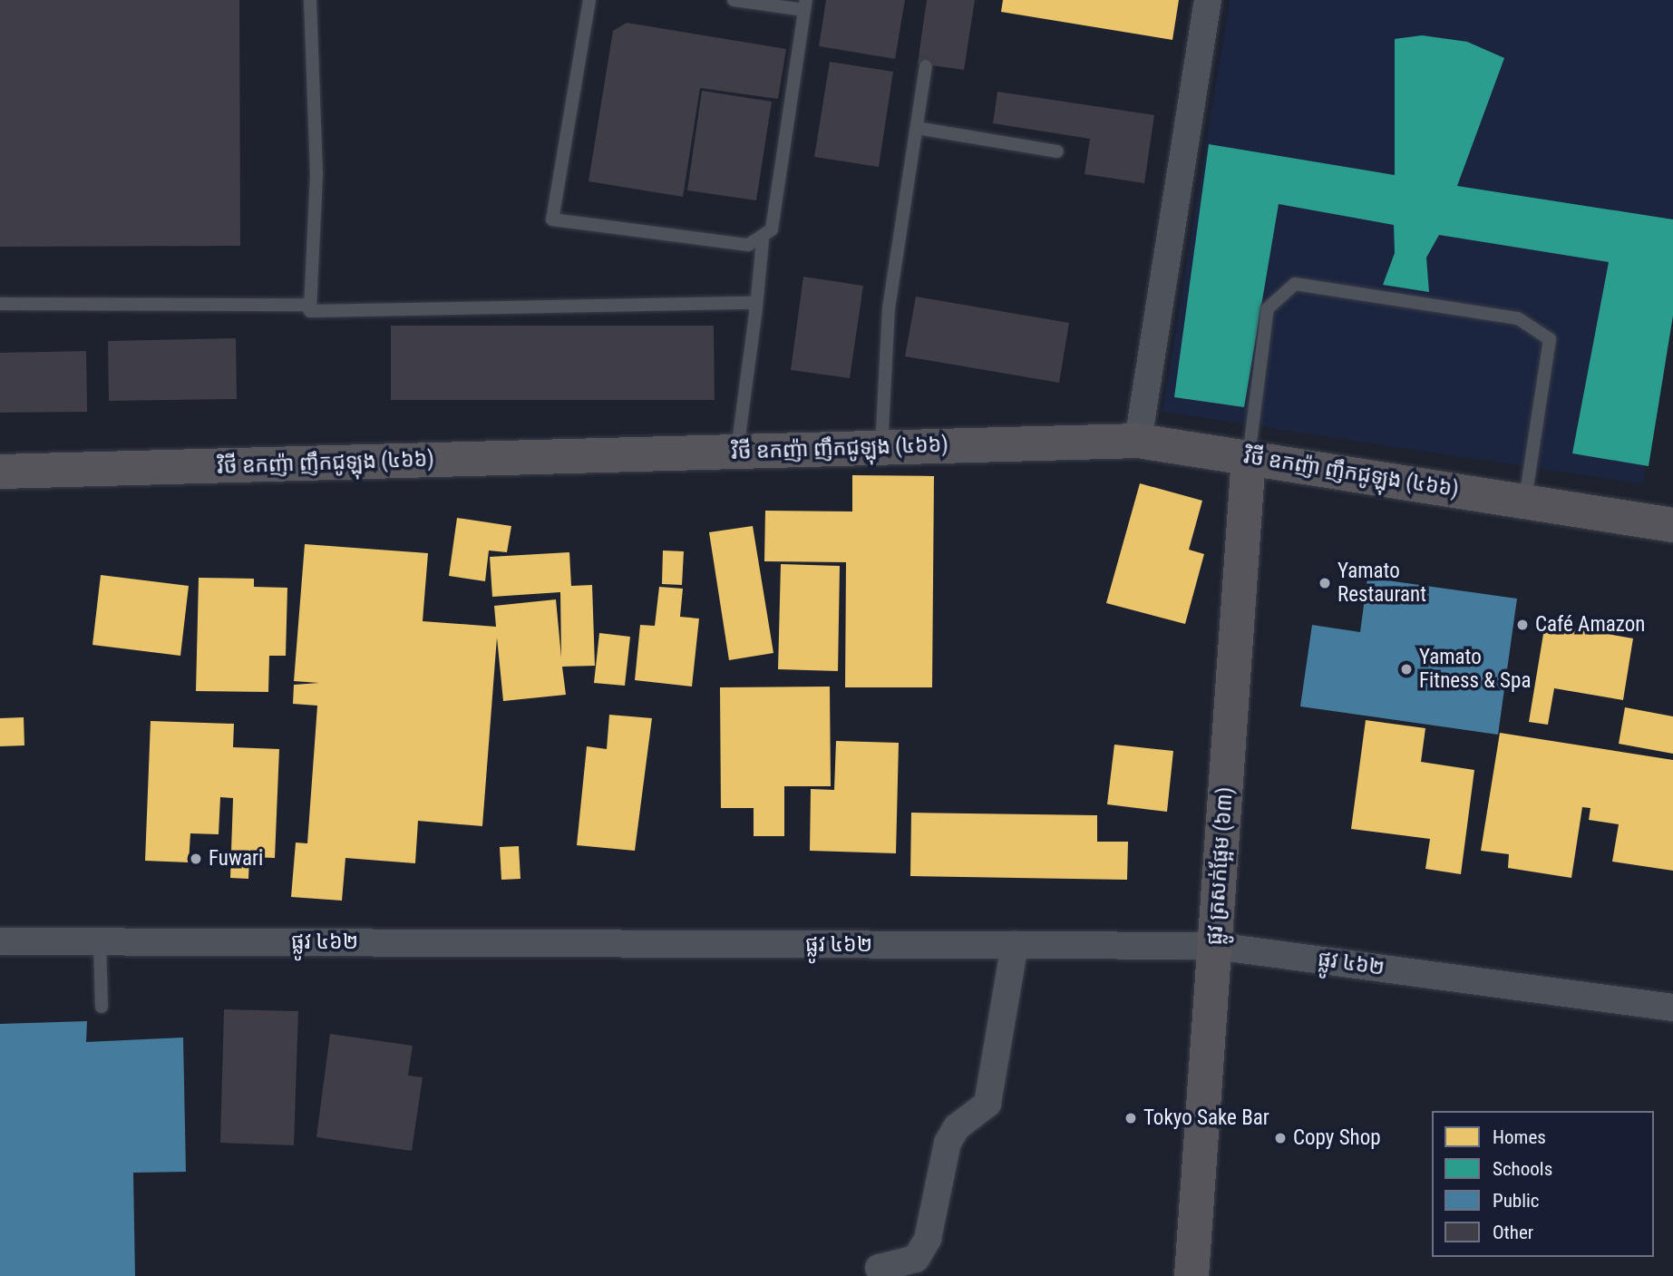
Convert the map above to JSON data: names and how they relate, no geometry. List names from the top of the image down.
{
  "streets": {
    "street": ["វិថី ឧកញ៉ា ញឹកជូឡុង (៤៦៦)", "ផ្លូវ ត្រសក់ផ្អែម (៦៣)", "ផ្លូវ ៤៦២"]
  },
  "crossings": [
    ["វិថី ឧកញ៉ា ញឹកជូឡុង (៤៦៦)", "ផ្លូវ ត្រសក់ផ្អែម (៦៣)"],
    ["ផ្លូវ ត្រសក់ផ្អែម (៦៣)", "ផ្លូវ ៤៦២"]
  ],
  "places": [
    "Yamato Restaurant",
    "Café Amazon",
    "Yamato Fitness & Spa",
    "Fuwari",
    "Tokyo Sake Bar",
    "Copy Shop"
  ],
  "legend": [
    "Homes",
    "Schools",
    "Public",
    "Other"
  ]
}
